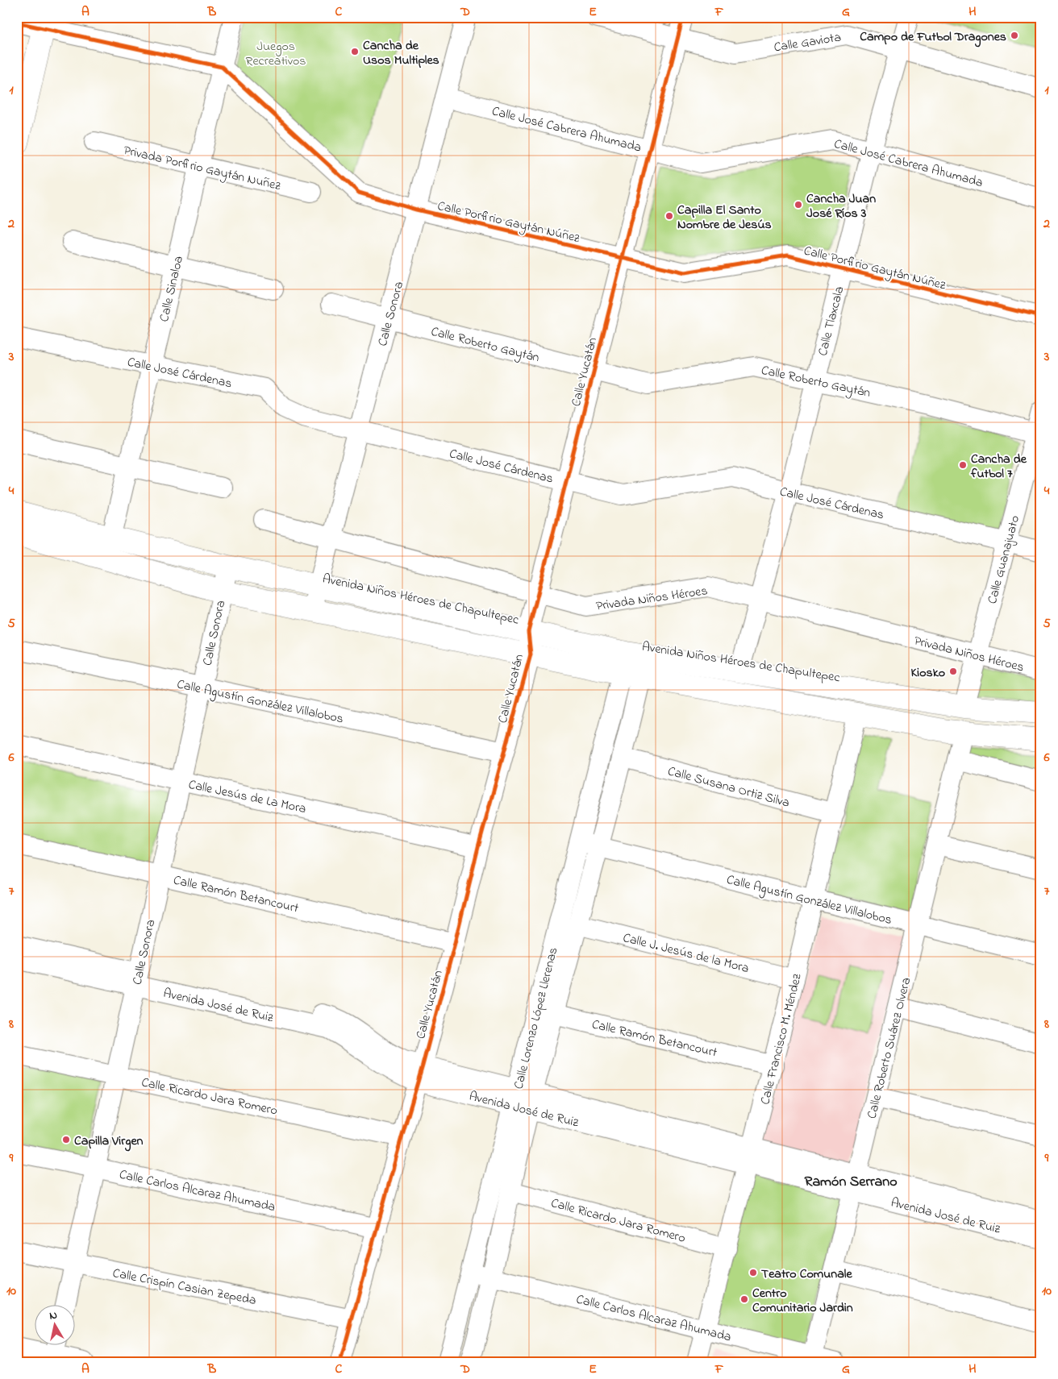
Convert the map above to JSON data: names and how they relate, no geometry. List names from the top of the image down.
{
  "streets": {
    "main road": ["Avenida Niños Héroes de Chapultepec"],
    "street": [
      "Calle Gaviota",
      "Calle José Cabrera Ahumada",
      "Privada Porfirio Gaytán Nuñez",
      "Calle Porfirio Gaytán Núñez",
      "Calle Sinaloa",
      "Calle Sonora",
      "Calle Tlaxcala",
      "Calle Roberto Gaytán",
      "Calle José Cárdenas",
      "Calle Yucatán",
      "Calle Guanajuato",
      "Privada Niños Héroes",
      "Calle Agustín González Villalobos",
      "Calle Susana Ortiz Silva",
      "Calle Jesús de La Mora",
      "Calle Ramón Betancourt",
      "Calle J. Jesús de la Mora",
      "Avenida José de Ruiz",
      "Calle Lorenzo López Llerenas",
      "Calle Francisco M. Méndez",
      "Calle Roberto Suárez Olvera",
      "Calle Ricardo Jara Romero",
      "Calle Carlos Alcaraz Ahumada",
      "Calle Crispín Casian Zepeda"
    ]
  },
  "crossings": [
    ["Calle Gaviota", "Calle Tlaxcala"],
    ["Calle Gaviota", "Calle Yucatán"],
    ["Calle José Cabrera Ahumada", "Calle Sonora"],
    ["Calle José Cabrera Ahumada", "Calle Tlaxcala"],
    ["Calle José Cabrera Ahumada", "Calle Yucatán"],
    ["Privada Porfirio Gaytán Nuñez", "Calle Sinaloa"],
    ["Calle Porfirio Gaytán Núñez", "Calle Sinaloa"],
    ["Calle Porfirio Gaytán Núñez", "Calle Sonora"],
    ["Calle Porfirio Gaytán Núñez", "Calle Tlaxcala"],
    ["Calle Porfirio Gaytán Núñez", "Calle Yucatán"],
    ["Calle Sinaloa", "Calle José Cárdenas"],
    ["Calle Sinaloa", "Avenida Niños Héroes de Chapultepec"],
    ["Calle Sonora", "Calle Roberto Gaytán"],
    ["Calle Sonora", "Calle José Cárdenas"],
    ["Calle Sonora", "Privada Niños Héroes"],
    ["Calle Sonora", "Avenida Niños Héroes de Chapultepec"],
    ["Calle Sonora", "Calle Agustín González Villalobos"],
    ["Calle Sonora", "Calle Jesús de La Mora"],
    ["Calle Sonora", "Calle Ramón Betancourt"],
    ["Calle Sonora", "Avenida José de Ruiz"],
    ["Calle Sonora", "Calle Ricardo Jara Romero"],
    ["Calle Sonora", "Calle Carlos Alcaraz Ahumada"],
    ["Calle Sonora", "Calle Crispín Casian Zepeda"],
    ["Calle Tlaxcala", "Calle Roberto Gaytán"],
    ["Calle Tlaxcala", "Calle José Cárdenas"],
    ["Calle Tlaxcala", "Privada Niños Héroes"],
    ["Calle Tlaxcala", "Avenida Niños Héroes de Chapultepec"],
    ["Calle Roberto Gaytán", "Calle Yucatán"],
    ["Calle Roberto Gaytán", "Calle Guanajuato"],
    ["Calle José Cárdenas", "Calle Yucatán"],
    ["Calle José Cárdenas", "Calle Guanajuato"],
    ["Calle Yucatán", "Privada Niños Héroes"],
    ["Calle Yucatán", "Avenida Niños Héroes de Chapultepec"],
    ["Calle Yucatán", "Calle Agustín González Villalobos"],
    ["Calle Yucatán", "Calle Jesús de La Mora"],
    ["Calle Yucatán", "Calle Ramón Betancourt"],
    ["Calle Yucatán", "Avenida José de Ruiz"],
    ["Calle Yucatán", "Calle Ricardo Jara Romero"],
    ["Calle Yucatán", "Calle Carlos Alcaraz Ahumada"],
    ["Calle Yucatán", "Calle Crispín Casian Zepeda"],
    ["Calle Guanajuato", "Privada Niños Héroes"],
    ["Calle Guanajuato", "Avenida Niños Héroes de Chapultepec"],
    ["Calle Agustín González Villalobos", "Calle Lorenzo López Llerenas"],
    ["Calle Agustín González Villalobos", "Calle Francisco M. Méndez"],
    ["Calle Agustín González Villalobos", "Calle Roberto Suárez Olvera"],
    ["Calle Susana Ortiz Silva", "Calle Lorenzo López Llerenas"],
    ["Calle Susana Ortiz Silva", "Calle Francisco M. Méndez"],
    ["Calle Ramón Betancourt", "Calle Lorenzo López Llerenas"],
    ["Calle Ramón Betancourt", "Calle Francisco M. Méndez"],
    ["Calle J. Jesús de la Mora", "Calle Lorenzo López Llerenas"],
    ["Calle J. Jesús de la Mora", "Calle Francisco M. Méndez"],
    ["Avenida José de Ruiz", "Calle Lorenzo López Llerenas"],
    ["Avenida José de Ruiz", "Calle Francisco M. Méndez"],
    ["Avenida José de Ruiz", "Calle Roberto Suárez Olvera"],
    ["Calle Lorenzo López Llerenas", "Calle Ricardo Jara Romero"],
    ["Calle Lorenzo López Llerenas", "Calle Carlos Alcaraz Ahumada"],
    ["Calle Francisco M. Méndez", "Calle Ricardo Jara Romero"],
    ["Calle Francisco M. Méndez", "Calle Carlos Alcaraz Ahumada"],
    ["Calle Roberto Suárez Olvera", "Calle Carlos Alcaraz Ahumada"]
  ],
  "districts": ["Ramón Serrano"],
  "parks": ["Juegos Recreativos"],
  "places": [
    "Campo de Futbol Dragones",
    "Cancha de Usos Multiples",
    "Cancha Juan José Ríos 3",
    "Capilla El Santo Nombre de Jesús",
    "Cancha de futbol 7",
    "Kiosko",
    "Capilla Virgen",
    "Teatro Comunale",
    "Centro Comunitario Jardin"
  ],
  "north": "top",
  "grid": {
    "columns": [
      "A",
      "B",
      "C",
      "D",
      "E",
      "F",
      "G",
      "H"
    ],
    "rows": [
      "1",
      "2",
      "3",
      "4",
      "5",
      "6",
      "7",
      "8",
      "9",
      "10"
    ]
  }
}
